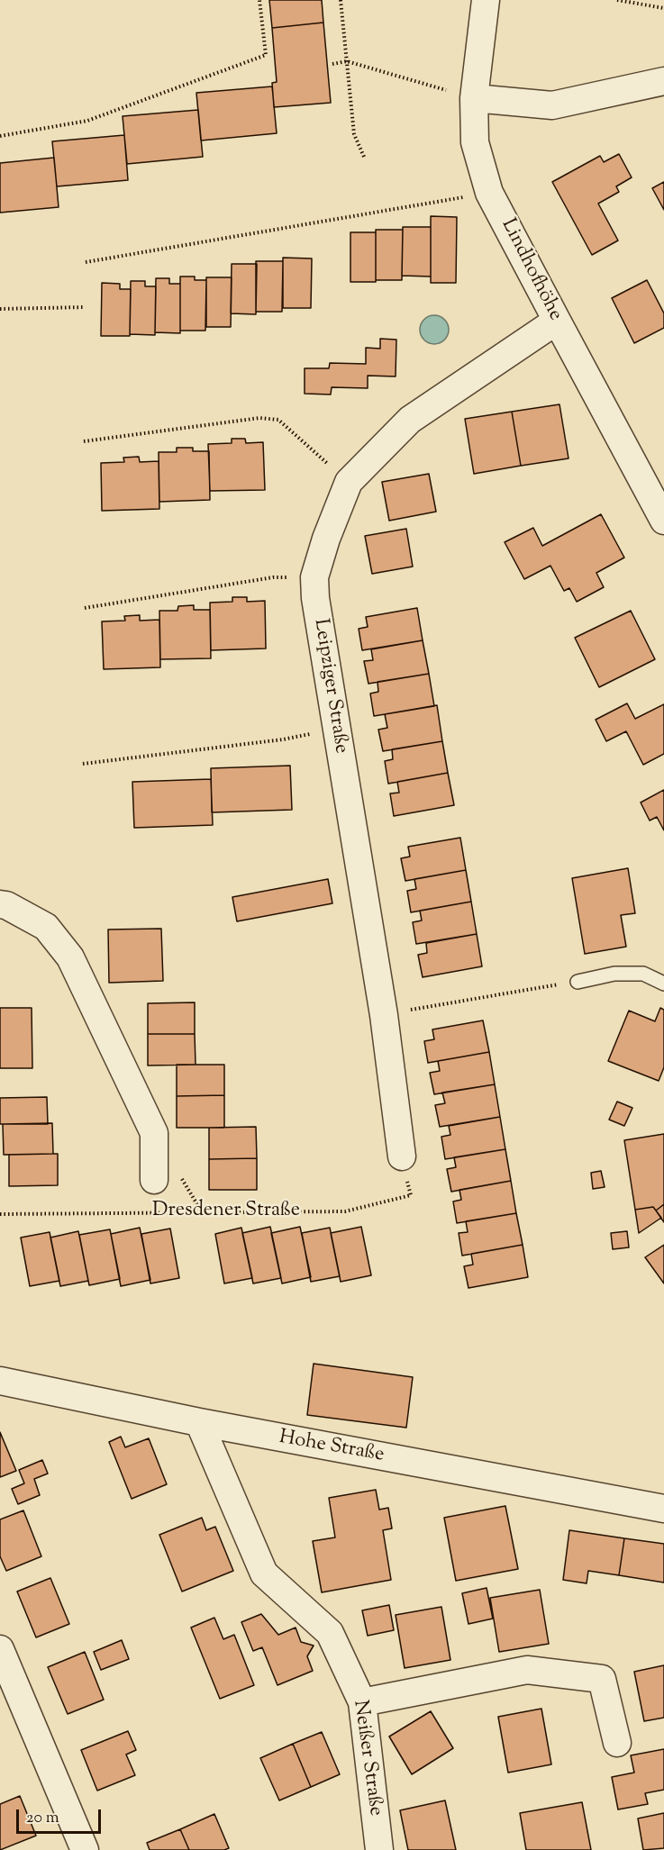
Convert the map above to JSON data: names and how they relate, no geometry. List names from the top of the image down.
{
  "streets": {
    "street": [
      "Lindhofhöhe",
      "Leipziger Straße",
      "Dresdener Straße",
      "Hohe Straße",
      "Neißer Straße"
    ]
  },
  "crossings": [
    ["Lindhofhöhe", "Leipziger Straße"],
    ["Leipziger Straße", "Dresdener Straße"],
    ["Hohe Straße", "Neißer Straße"]
  ],
  "scale_bar": "20 m"
}
